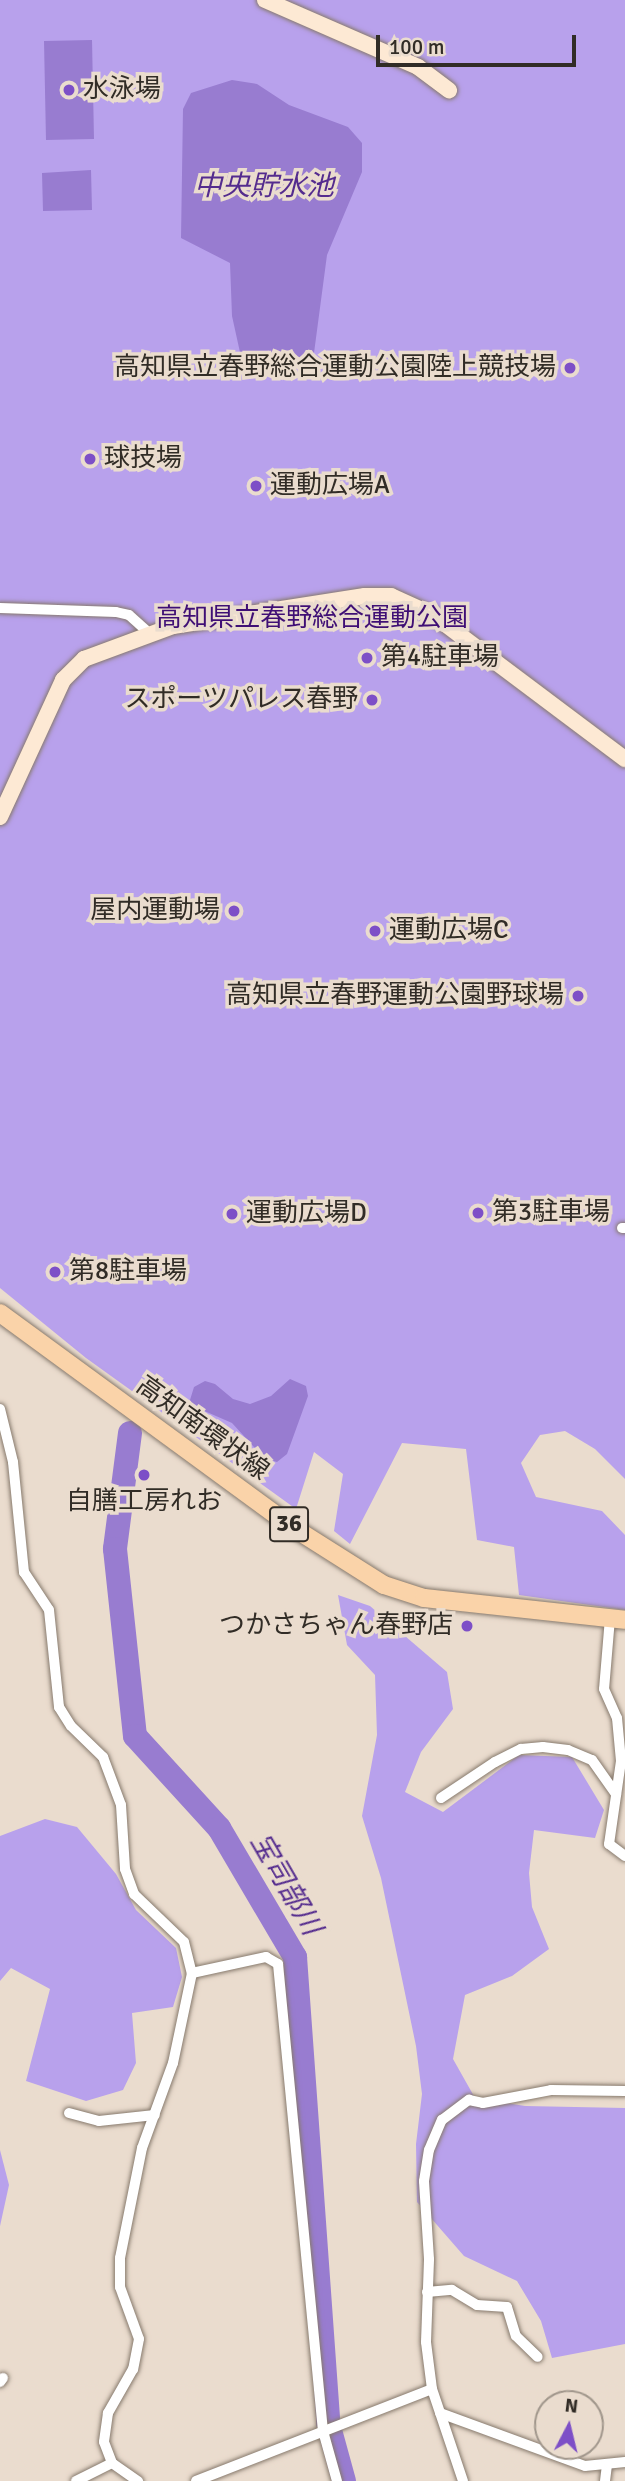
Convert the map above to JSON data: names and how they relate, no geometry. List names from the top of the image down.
{
  "streets": {
    "main road": ["高知南環状線", "36"]
  },
  "water": ["中央貯水池", "宝司部川"],
  "parks": ["高知県立春野総合運動公園"],
  "places": [
    "水泳場",
    "高知県立春野総合運動公園陸上競技場",
    "球技場",
    "運動広場A",
    "第4駐車場",
    "スポーツパレス春野",
    "屋内運動場",
    "運動広場C",
    "高知県立春野運動公園野球場",
    "第3駐車場",
    "運動広場D",
    "第8駐車場",
    "自膳工房れお",
    "つかさちゃん春野店"
  ],
  "scale_bar": "100 m",
  "north": "top"
}
